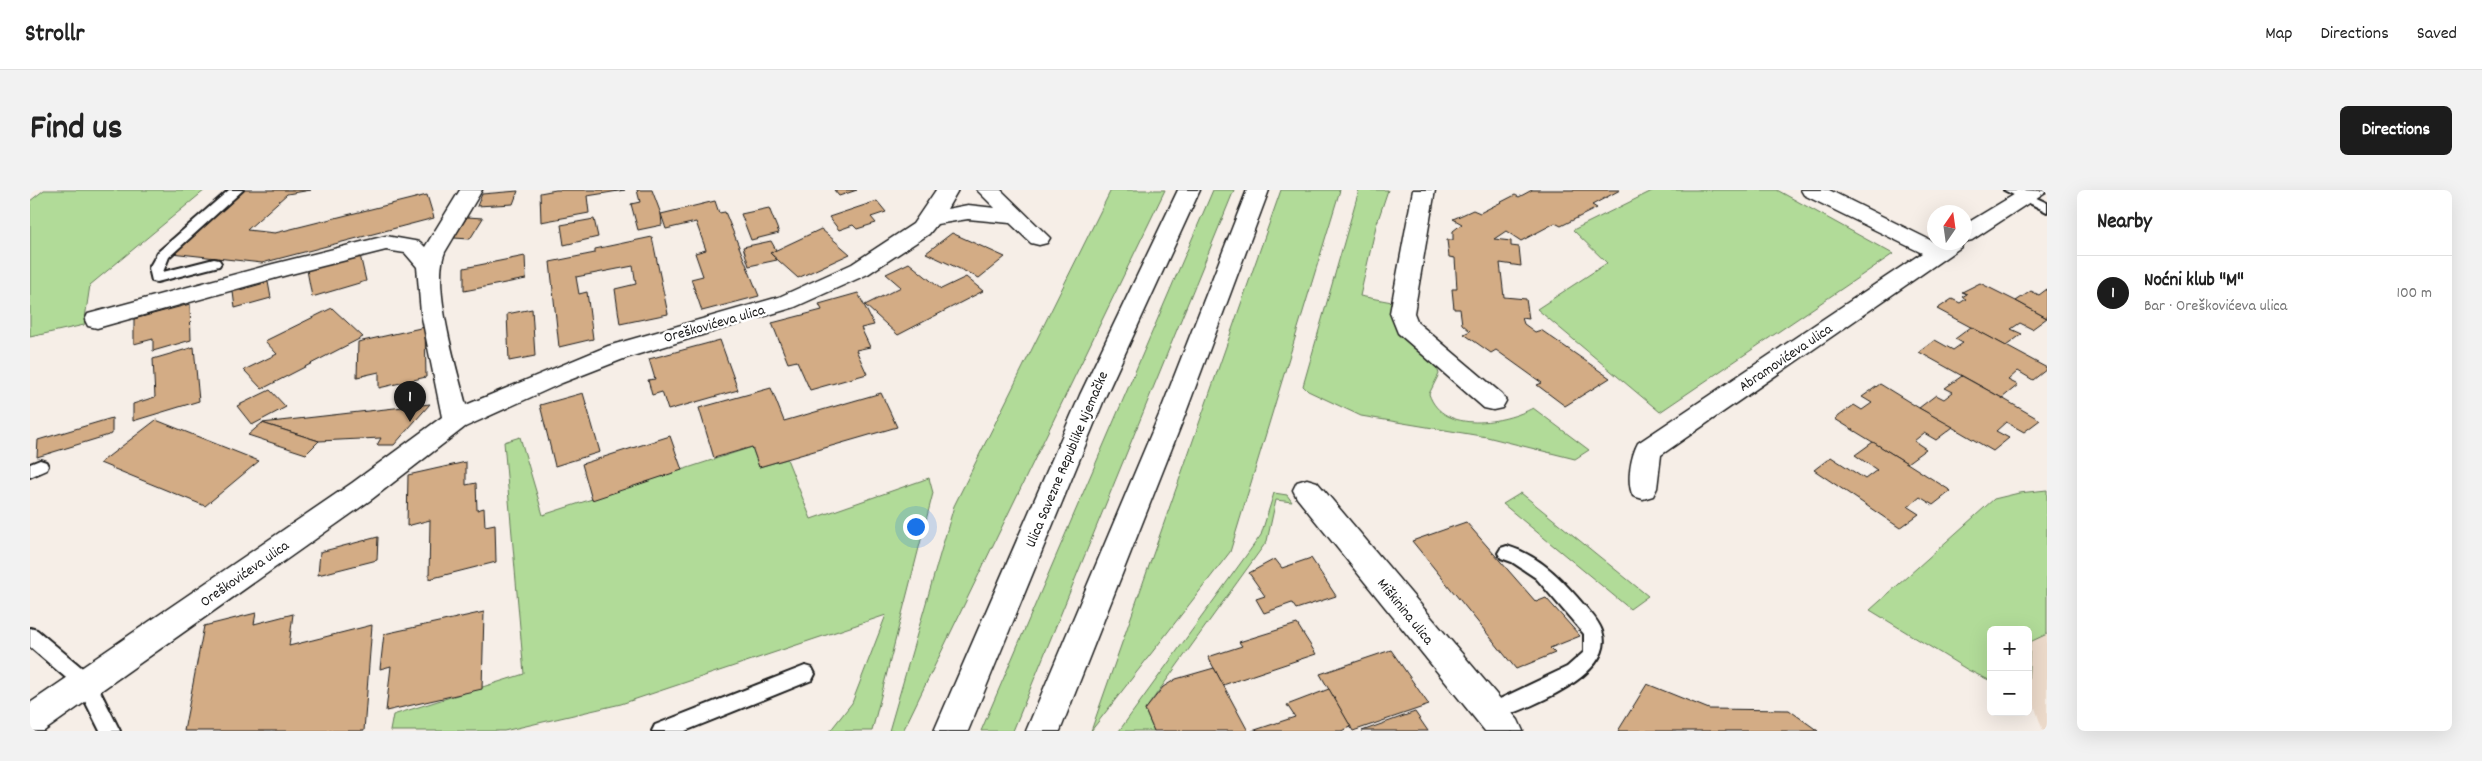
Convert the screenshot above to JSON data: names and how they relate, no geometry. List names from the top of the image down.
{
  "streets": {
    "street": [
      "Oreškovićeva ulica",
      "Abramovićeva ulica",
      "Ulica Savezne Republike Njemačke",
      "Miškinina ulica"
    ]
  },
  "north": "top",
  "page": {
    "header": "Strollr",
    "nav": ["Map", "Directions", "Saved"],
    "title": "Find us",
    "buttons": "Directions",
    "heading": "Nearby",
    "list": [
      {
        "mark": "1",
        "name": "Noćni klub \"M\"",
        "note": "Bar · Oreškovićeva ulica",
        "value": "100 m"
      }
    ],
    "pins": "1",
    "map_buttons": ["+", "−"]
  }
}
